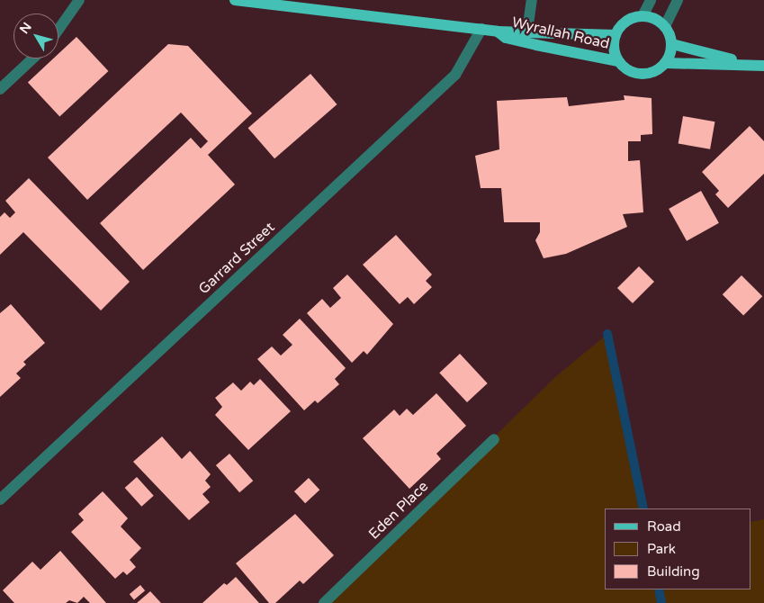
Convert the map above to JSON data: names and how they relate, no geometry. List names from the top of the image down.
{
  "streets": {
    "main road": ["Wyrallah Road"],
    "street": ["Garrard Street", "Eden Place"]
  },
  "crossings": [
    ["Wyrallah Road", "Garrard Street"]
  ],
  "legend": ["Road", "Park", "Building"],
  "north": "top left"
}
